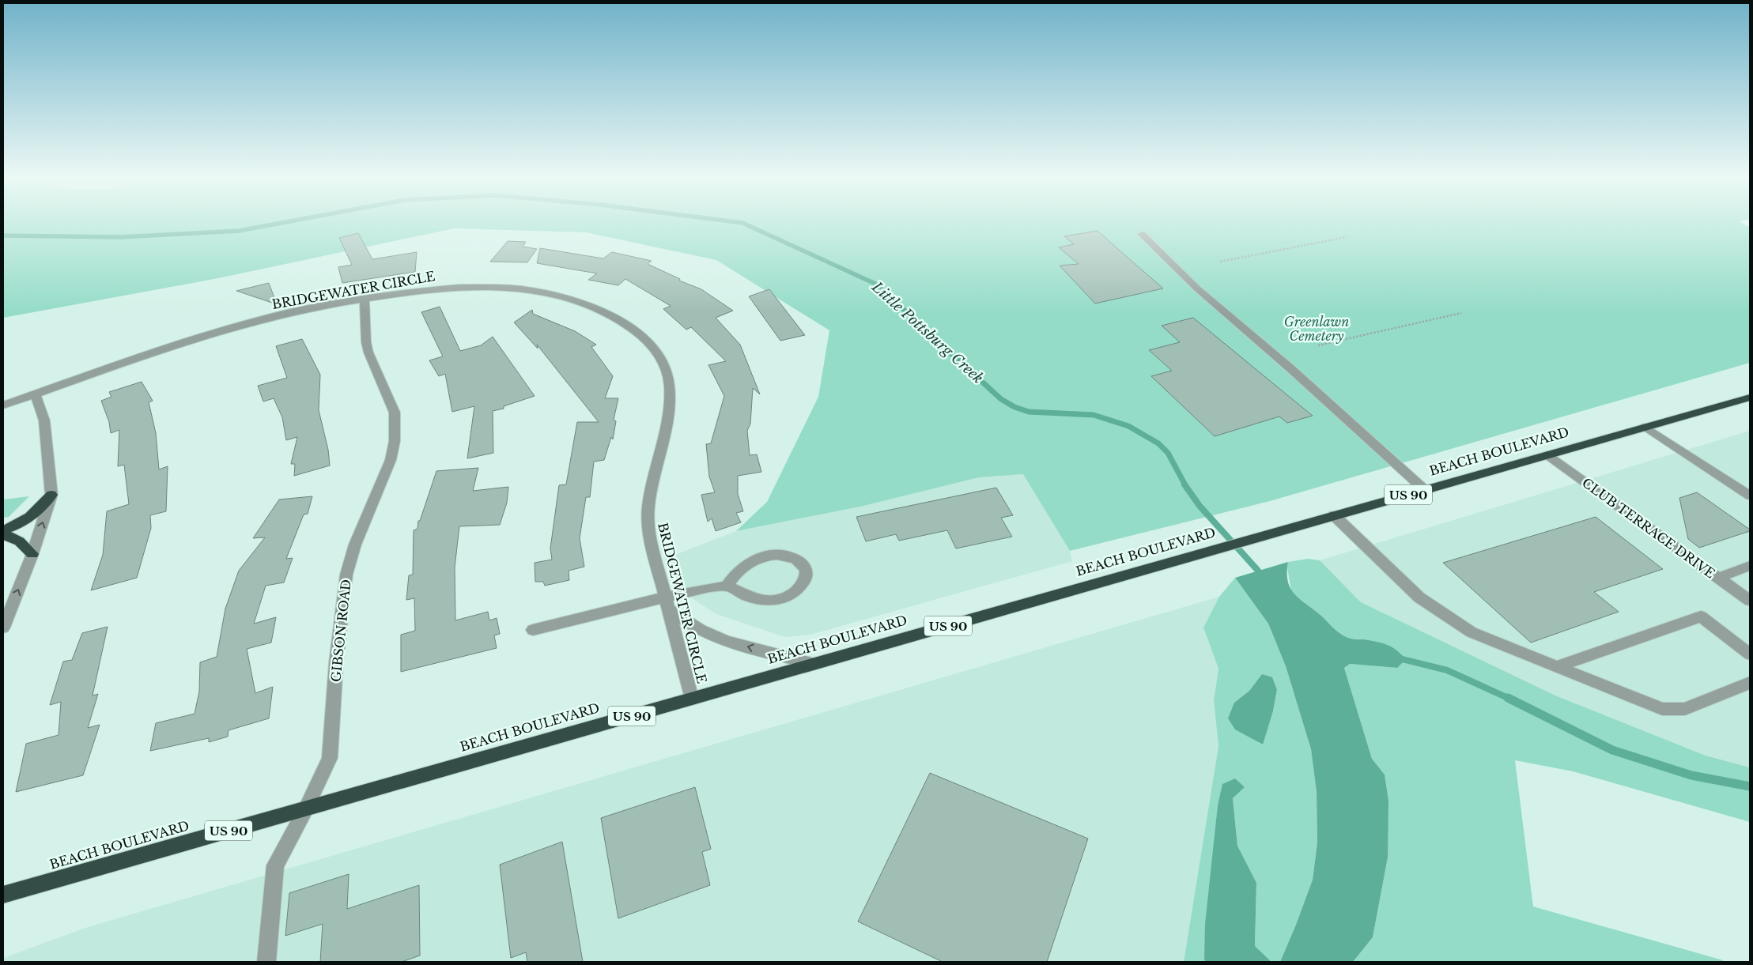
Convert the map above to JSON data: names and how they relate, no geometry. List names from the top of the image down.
{
  "streets": {
    "highway": ["BEACH BOULEVARD", "US 90"],
    "street": ["BRIDGEWATER CIRCLE", "CLUB TERRACE DRIVE", "GIBSON ROAD"]
  },
  "crossings": [
    ["BRIDGEWATER CIRCLE", "BEACH BOULEVARD"],
    ["BRIDGEWATER CIRCLE", "GIBSON ROAD"],
    ["BEACH BOULEVARD", "CLUB TERRACE DRIVE"],
    ["BEACH BOULEVARD", "GIBSON ROAD"]
  ],
  "water": ["Little Pottsburg Creek"],
  "parks": ["Greenlawn Cemetery"]
}
